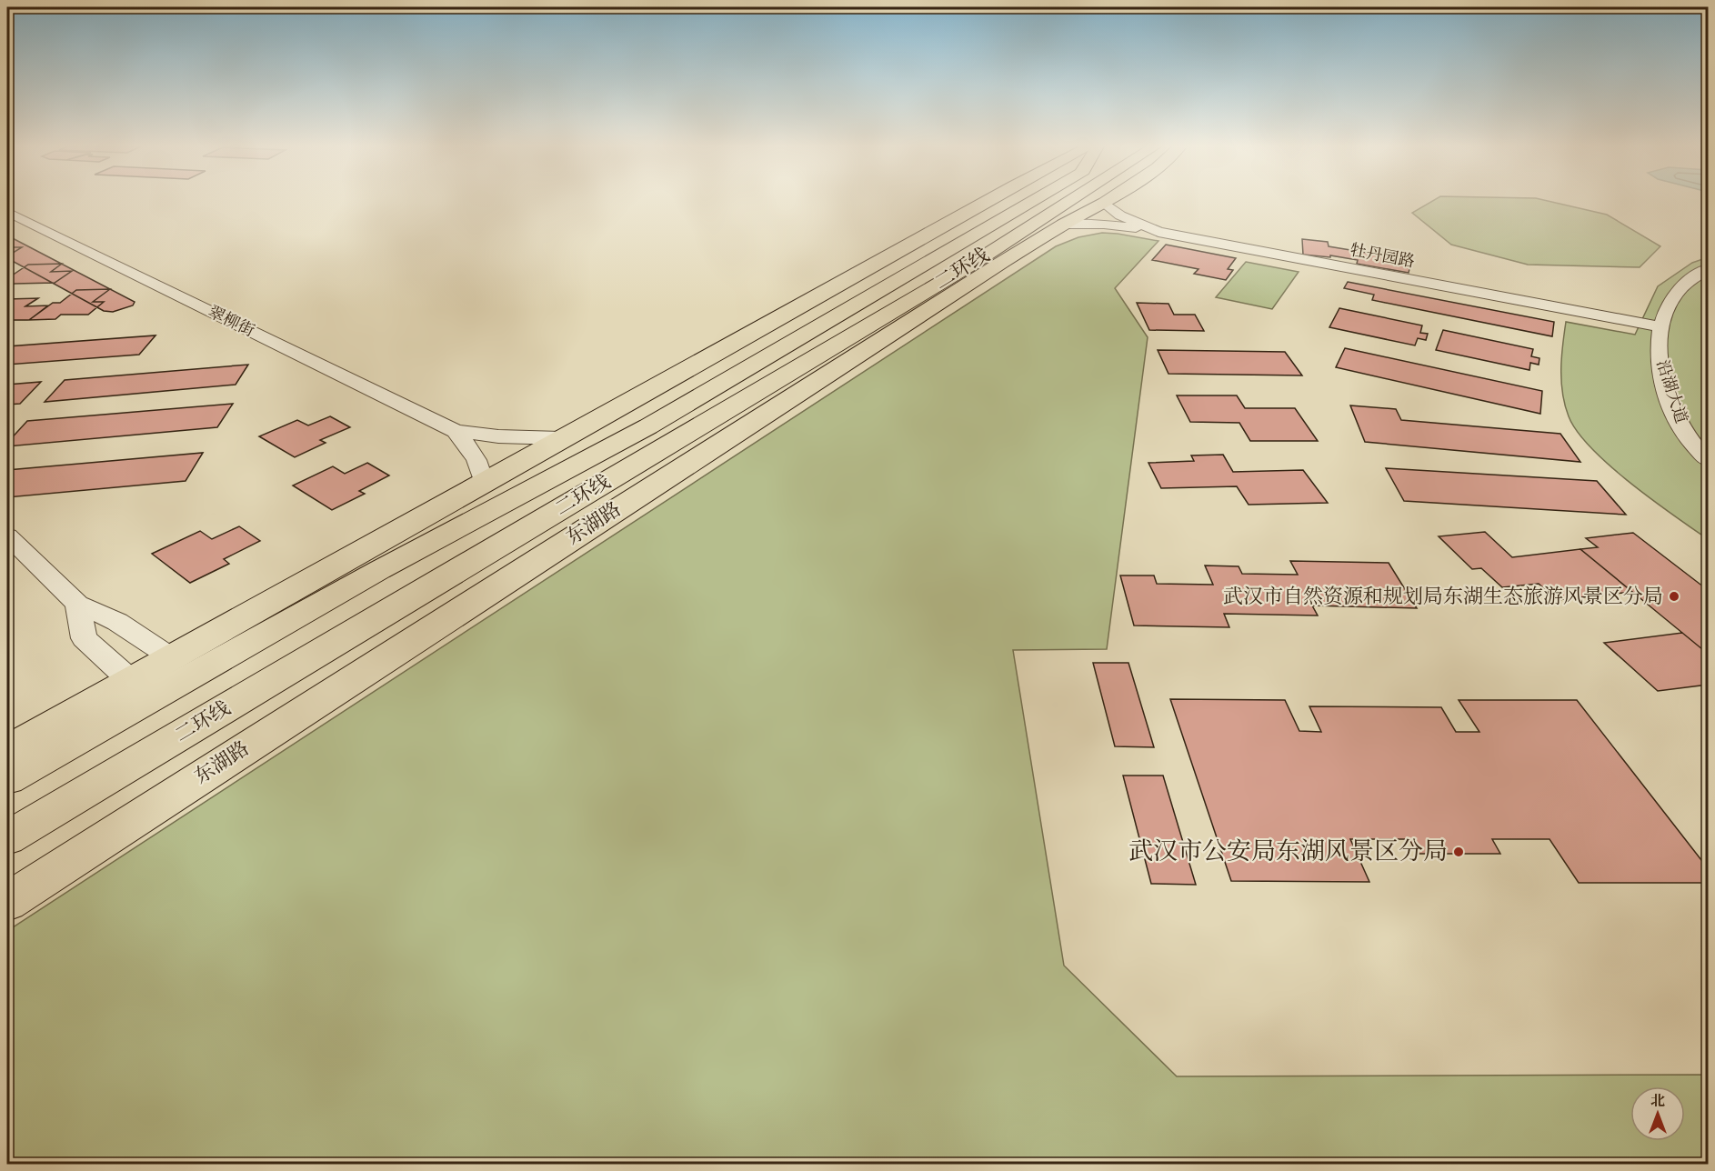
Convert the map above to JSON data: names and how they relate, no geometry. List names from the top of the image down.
{
  "streets": {
    "main road": ["二环线", "东湖路"],
    "street": ["牡丹园路", "翠柳街", "沿湖大道"]
  },
  "crossings": [
    ["牡丹园路", "沿湖大道"]
  ],
  "places": ["武汉市自然资源和规划局东湖生态旅游风景区分局", "武汉市公安局东湖风景区分局"],
  "north": "top"
}
